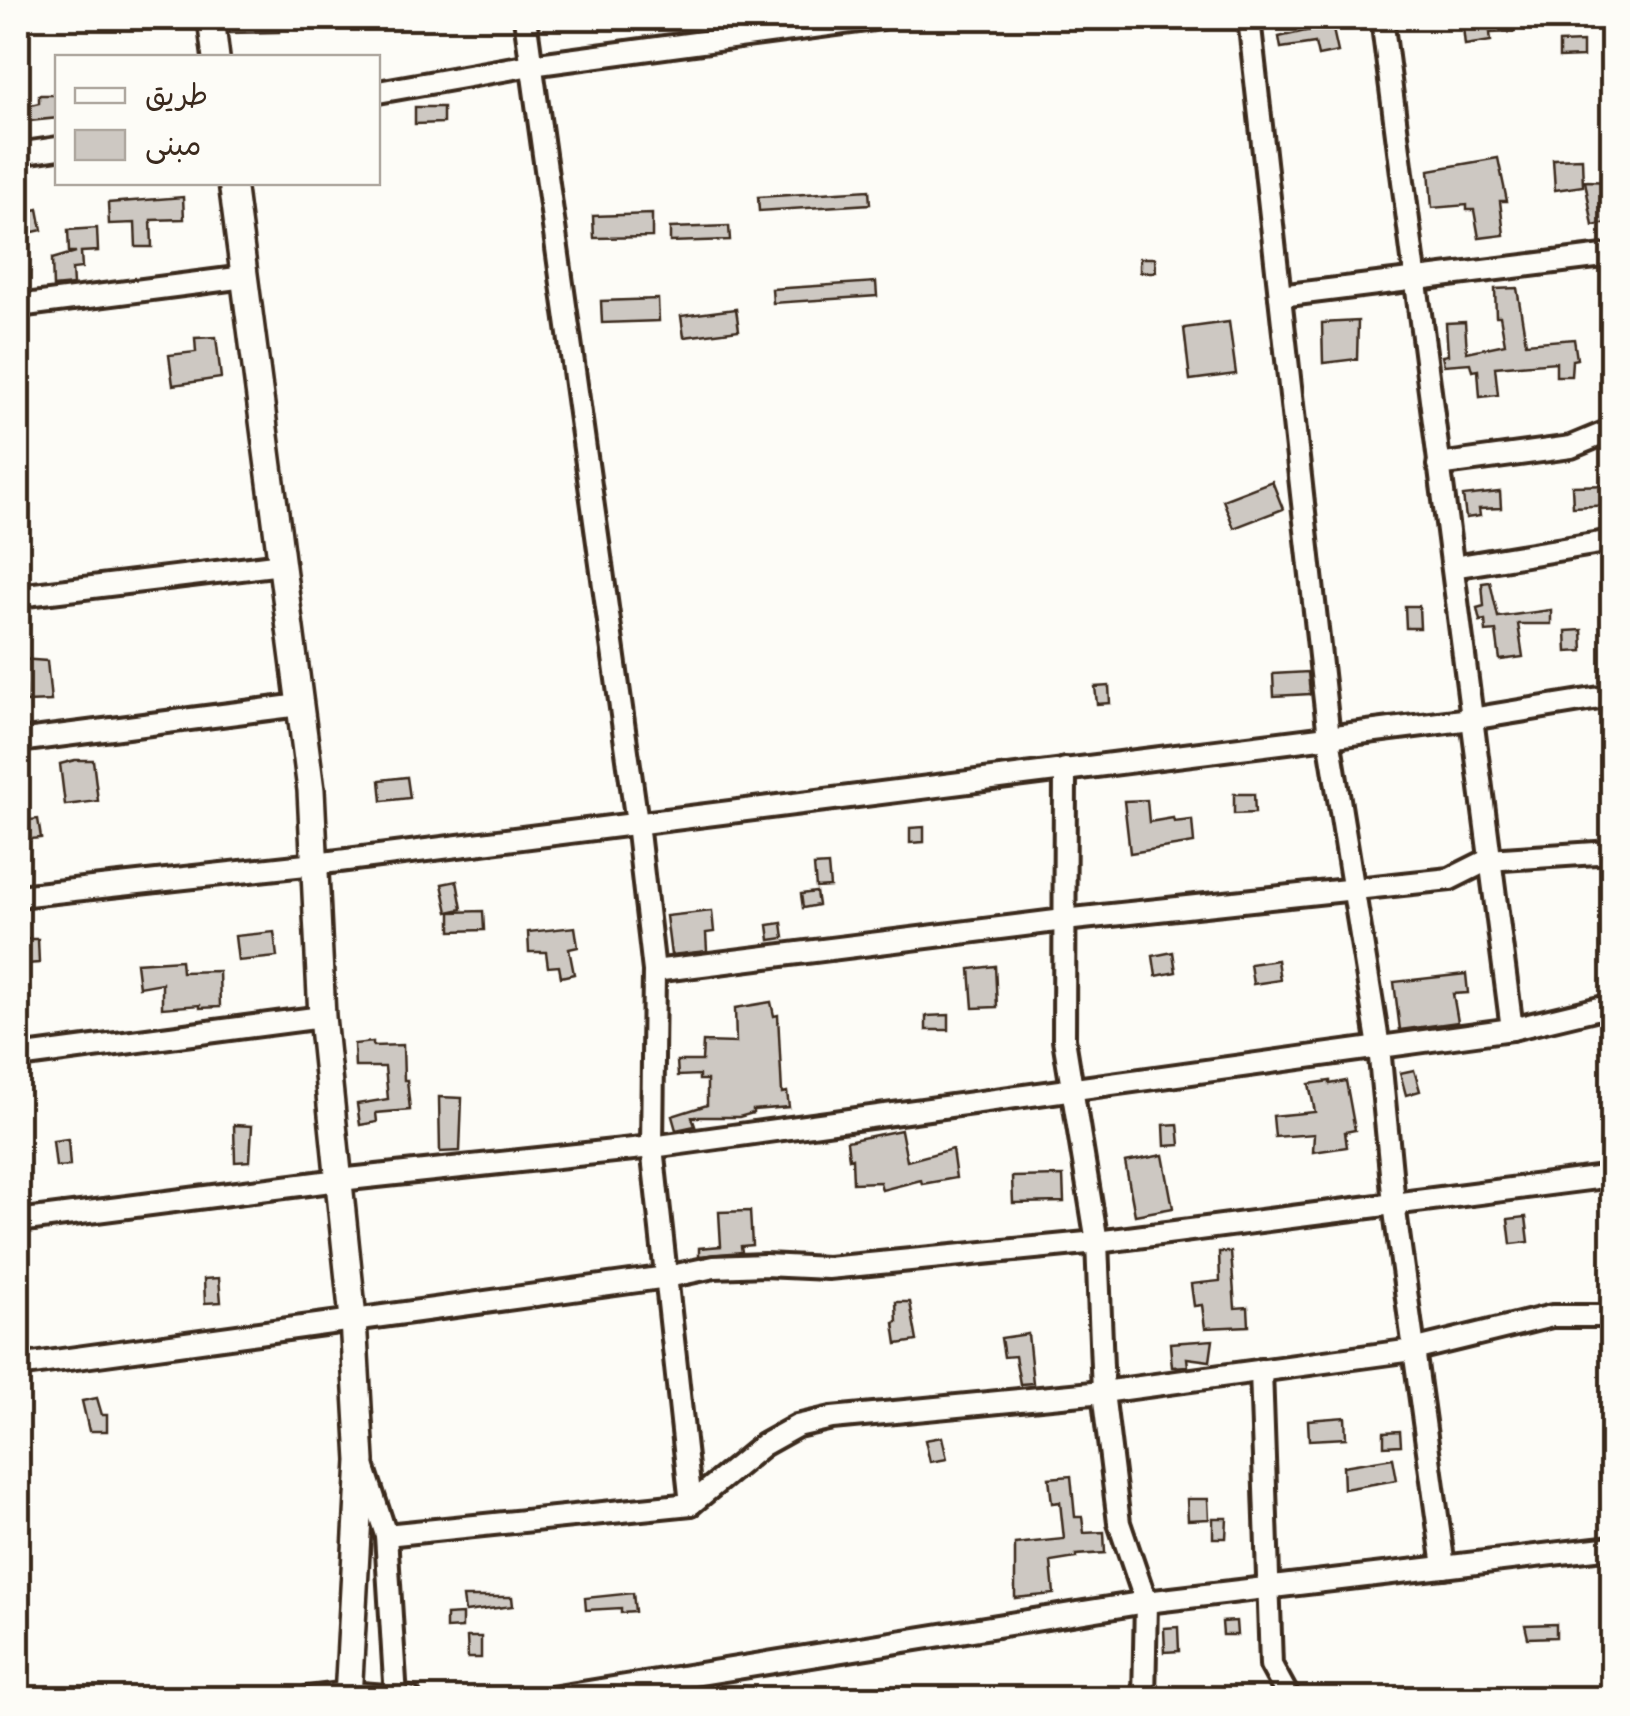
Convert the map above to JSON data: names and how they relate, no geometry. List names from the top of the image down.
{
  "legend": ["طريق", "مبنى"]
}
